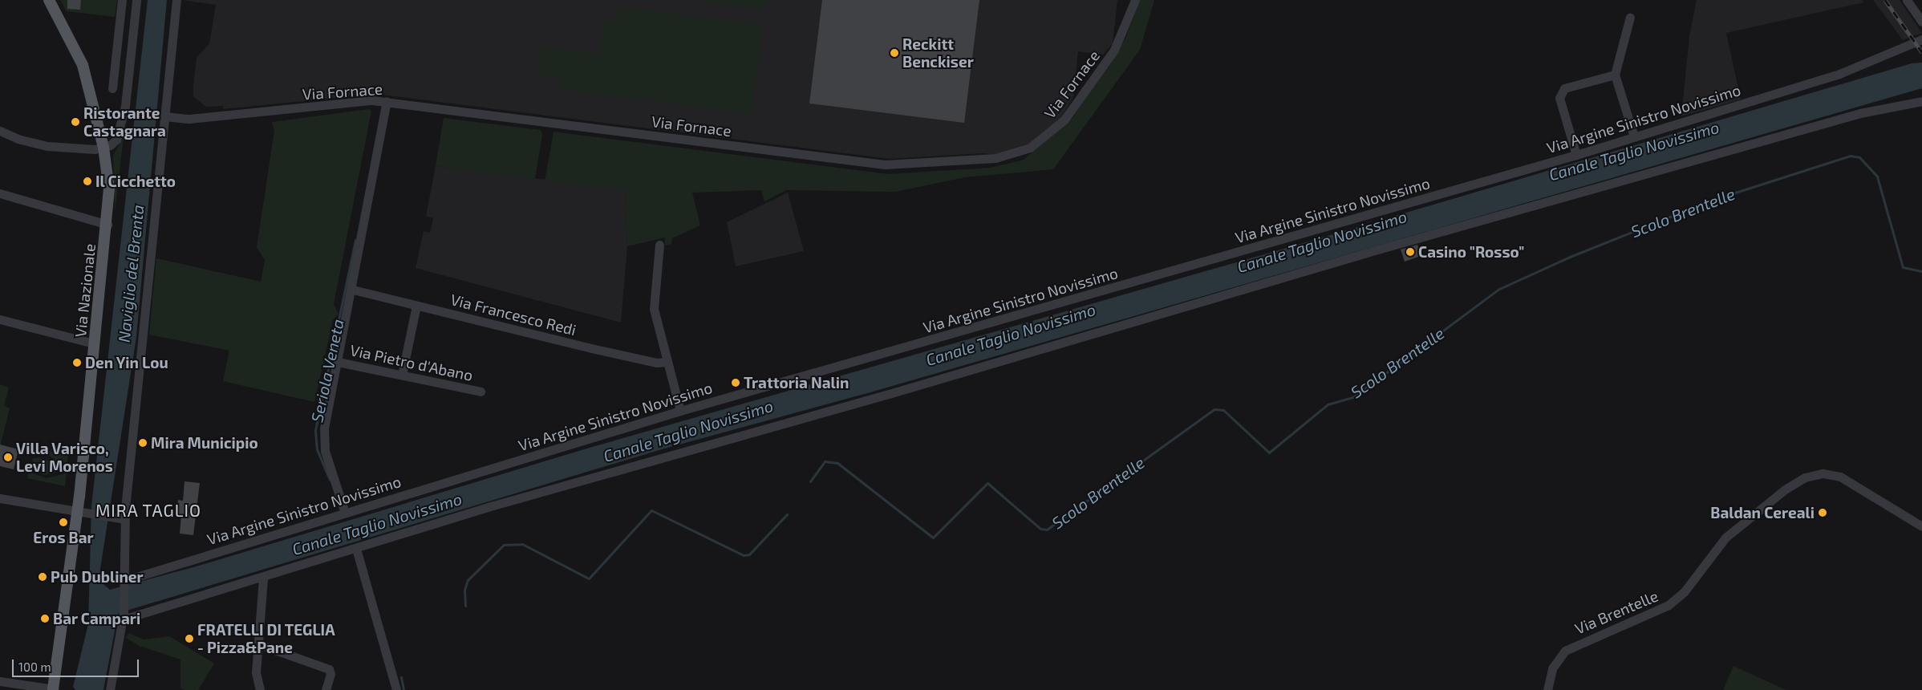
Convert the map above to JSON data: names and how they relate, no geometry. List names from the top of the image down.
{
  "streets": {
    "main road": ["Via Nazionale"],
    "street": [
      "Via Fornace",
      "Via Argine Sinistro Novissimo",
      "Via Francesco Redi",
      "Via Pietro d'Abano",
      "Via Brentelle"
    ]
  },
  "districts": ["MIRA TAGLIO"],
  "water": [
    "Canale Taglio Novissimo",
    "Scolo Brentelle",
    "Naviglio del Brenta",
    "Seriola Veneta"
  ],
  "places": [
    "Reckitt Benckiser",
    "Ristorante Castagnara",
    "Il Cicchetto",
    "Casino \"Rosso\"",
    "Den Yin Lou",
    "Trattoria Nalin",
    "Mira Municipio",
    "Villa Varisco, Levi Morenos",
    "Baldan Cereali",
    "Eros Bar",
    "Pub Dubliner",
    "Bar Campari",
    "FRATELLI DI TEGLIA - Pizza&Pane"
  ],
  "scale_bar": "100 m"
}
